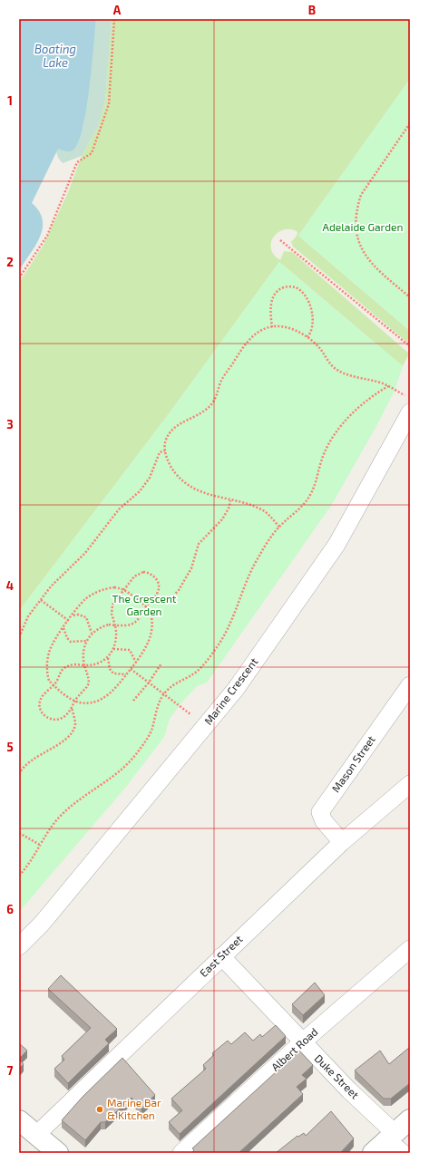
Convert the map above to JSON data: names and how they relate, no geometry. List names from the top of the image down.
{
  "streets": {
    "street": [
      "Marine Crescent",
      "Mason Street",
      "East Street",
      "Albert Road",
      "Duke Street"
    ]
  },
  "crossings": [
    ["Mason Street", "East Street"],
    ["East Street", "Duke Street"],
    ["Albert Road", "Duke Street"]
  ],
  "water": ["Boating Lake"],
  "parks": ["Adelaide Garden", "The Crescent Garden"],
  "places": ["Marine Bar & Kitchen"],
  "grid": {
    "columns": ["A", "B"],
    "rows": [
      "1",
      "2",
      "3",
      "4",
      "5",
      "6",
      "7"
    ]
  }
}
